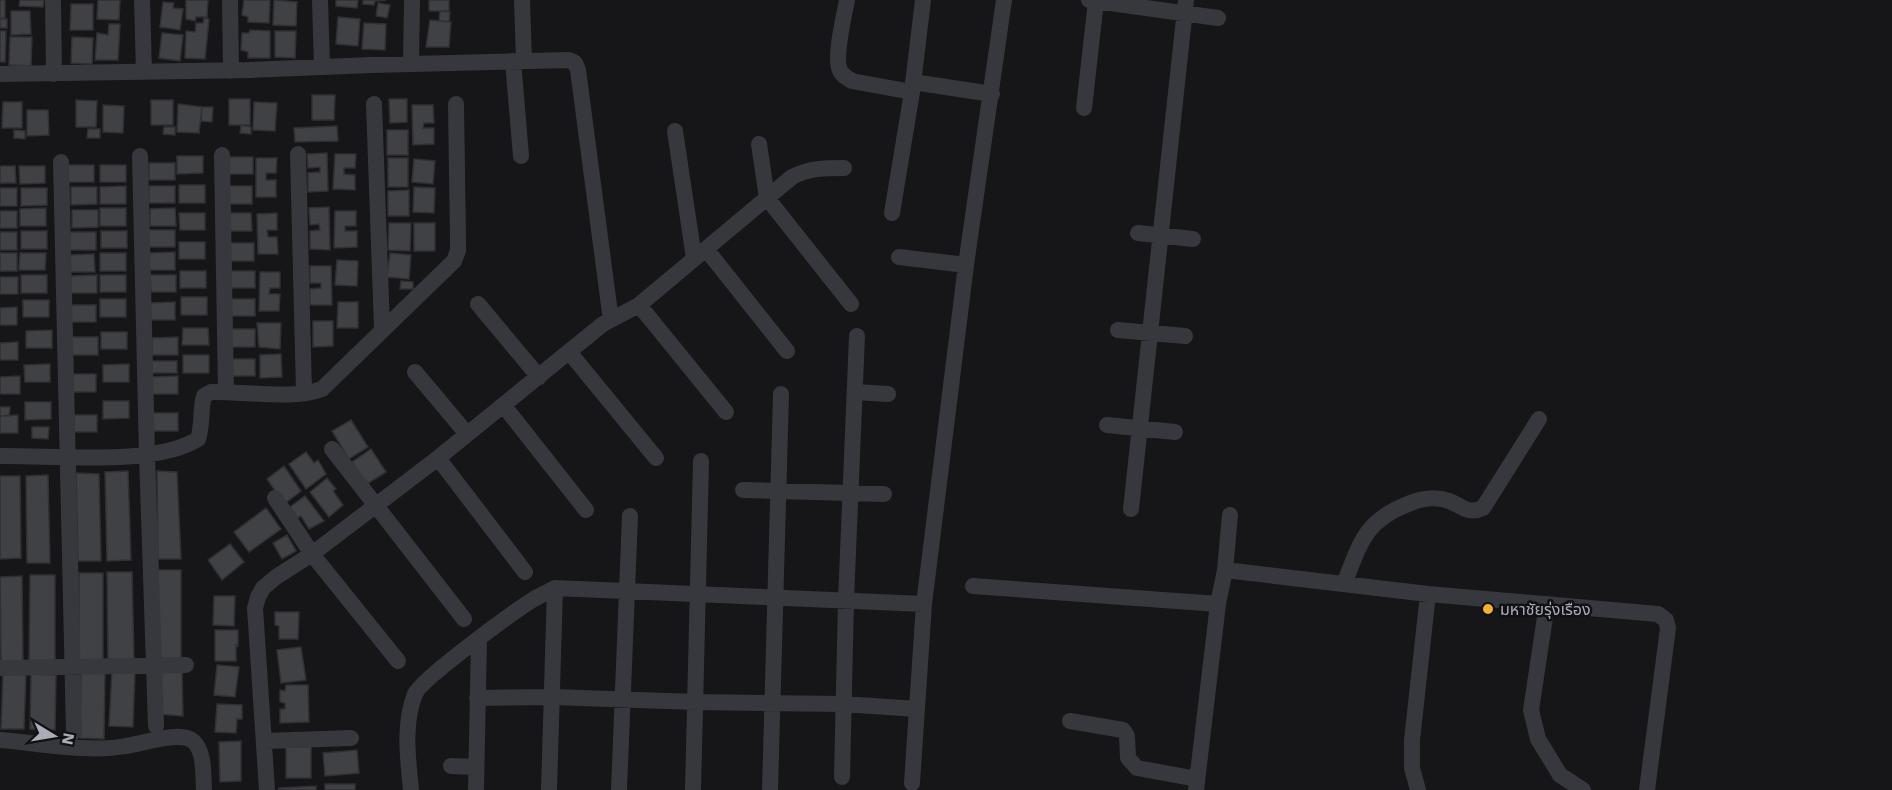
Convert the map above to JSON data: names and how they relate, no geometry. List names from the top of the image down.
{
  "places": ["มหาชัยรุ่งเรือง"],
  "north": "right"
}
